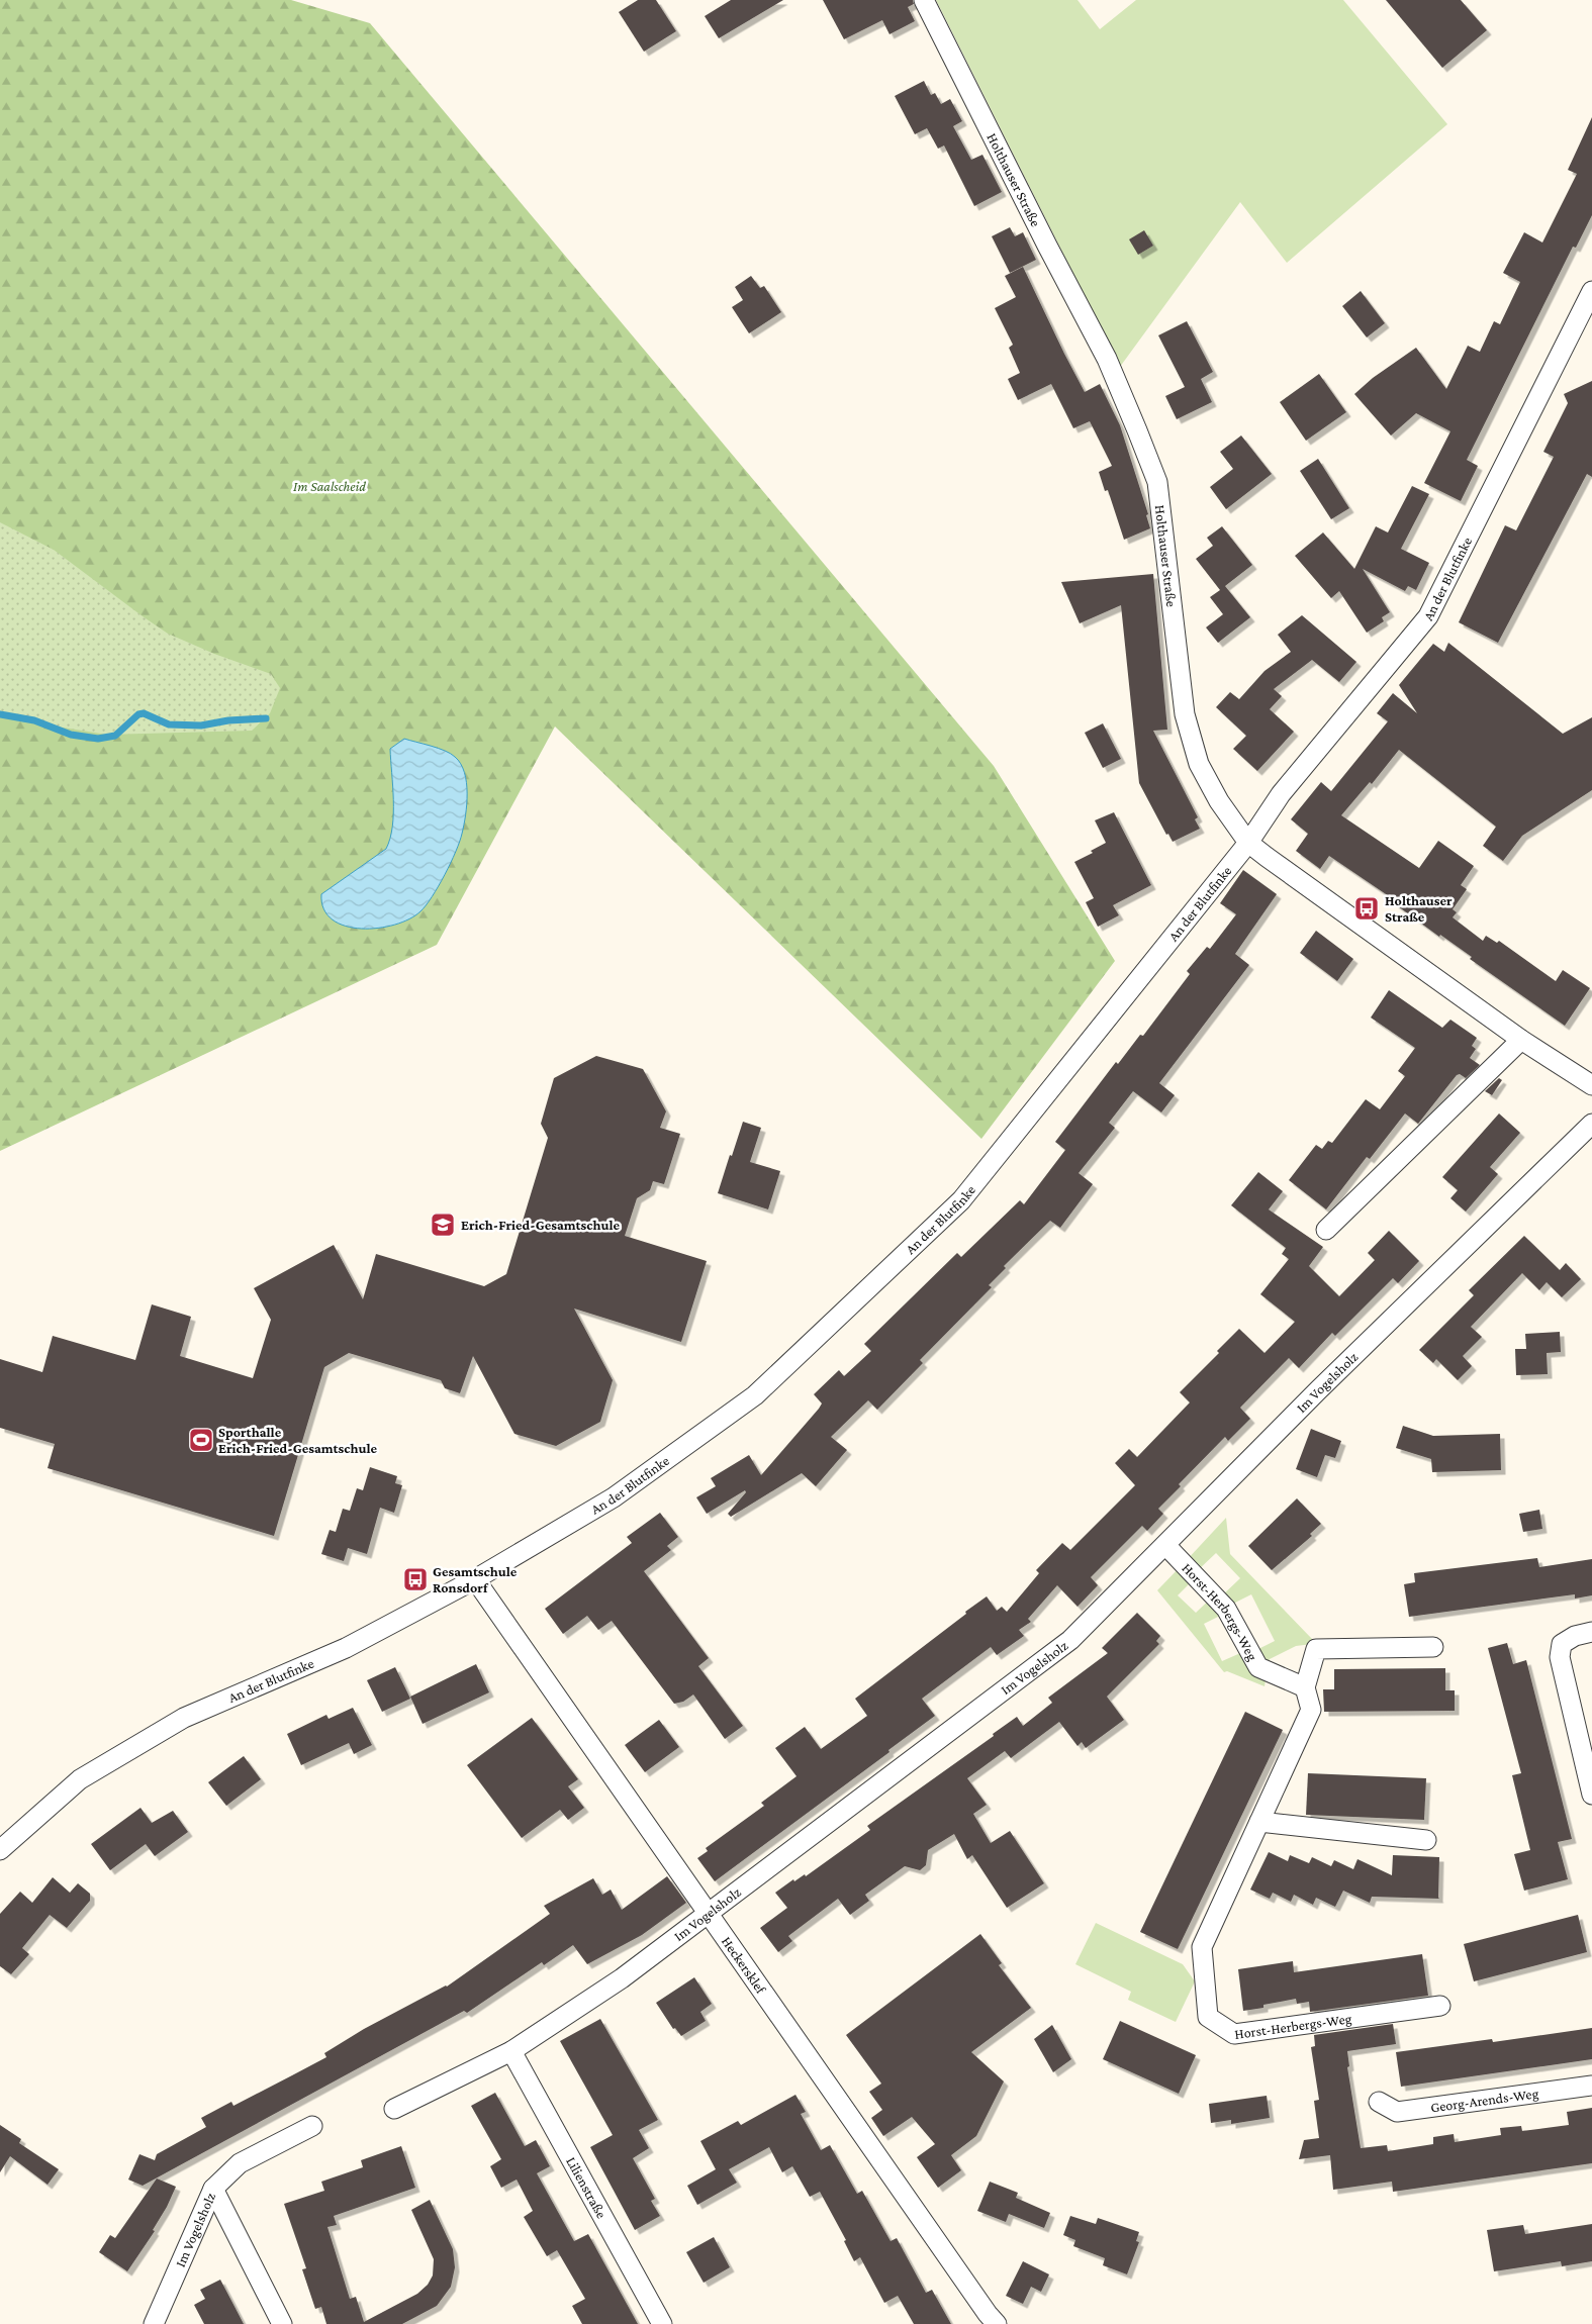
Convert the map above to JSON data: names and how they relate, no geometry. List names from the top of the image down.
{
  "streets": {
    "street": [
      "Holthauser Straße",
      "An der Blutfinke",
      "Im Vogelsholz",
      "Horst-Herbergs-Weg",
      "Heckersklef",
      "Georg-Arends-Weg",
      "Lilienstraße"
    ]
  },
  "crossings": [
    ["Holthauser Straße", "An der Blutfinke"],
    ["An der Blutfinke", "Heckersklef"],
    ["Im Vogelsholz", "Horst-Herbergs-Weg"],
    ["Im Vogelsholz", "Heckersklef"],
    ["Im Vogelsholz", "Lilienstraße"]
  ],
  "parks": ["Im Saalscheid"],
  "places": {
    "bus stop": ["Holthauser Straße", "Gesamtschule Ronsdorf"],
    "school or university": ["Erich-Fried-Gesamtschule"],
    "sports": ["Sporthalle Erich-Fried-Gesamtschule"]
  }
}
